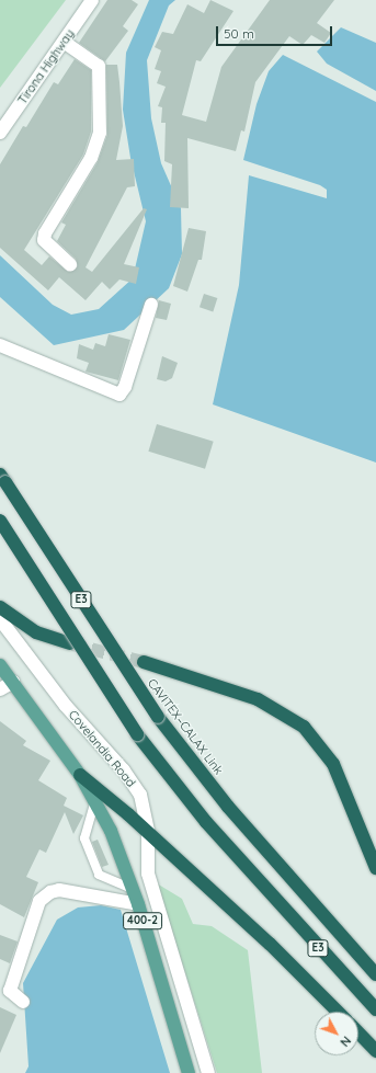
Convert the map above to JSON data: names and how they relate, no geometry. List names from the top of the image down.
{
  "streets": {
    "highway": ["E3", "CAVITEX–CALAX Link"],
    "main road": ["400-2"],
    "street": ["Tirona Highway", "Covelandia Road"]
  },
  "scale_bar": "50 m",
  "north": "bottom right"
}
